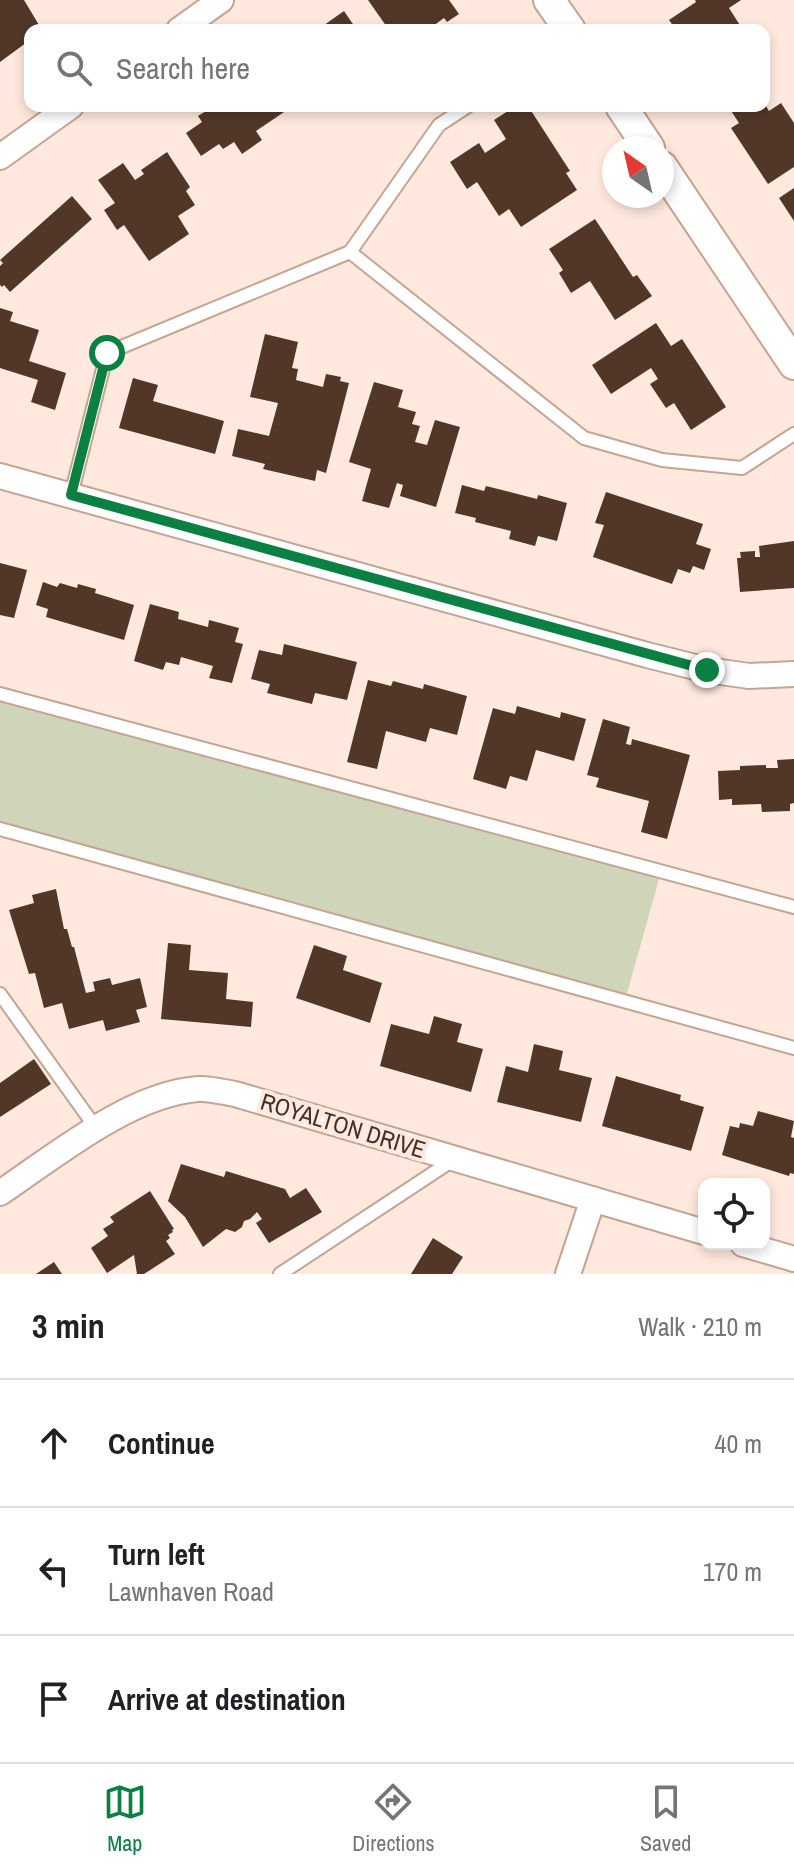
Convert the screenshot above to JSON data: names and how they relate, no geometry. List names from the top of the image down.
{
  "streets": {
    "street": ["ROYALTON DRIVE"]
  },
  "north": "top left",
  "page": {
    "search": "Search here",
    "heading": ["3 min", "Walk · 210 m"],
    "list": [
      ["Continue", "40 m"],
      ["Turn left", "Lawnhaven Road", "170 m"],
      "Arrive at destination"
    ],
    "nav": ["Map", "Directions", "Saved"]
  }
}
